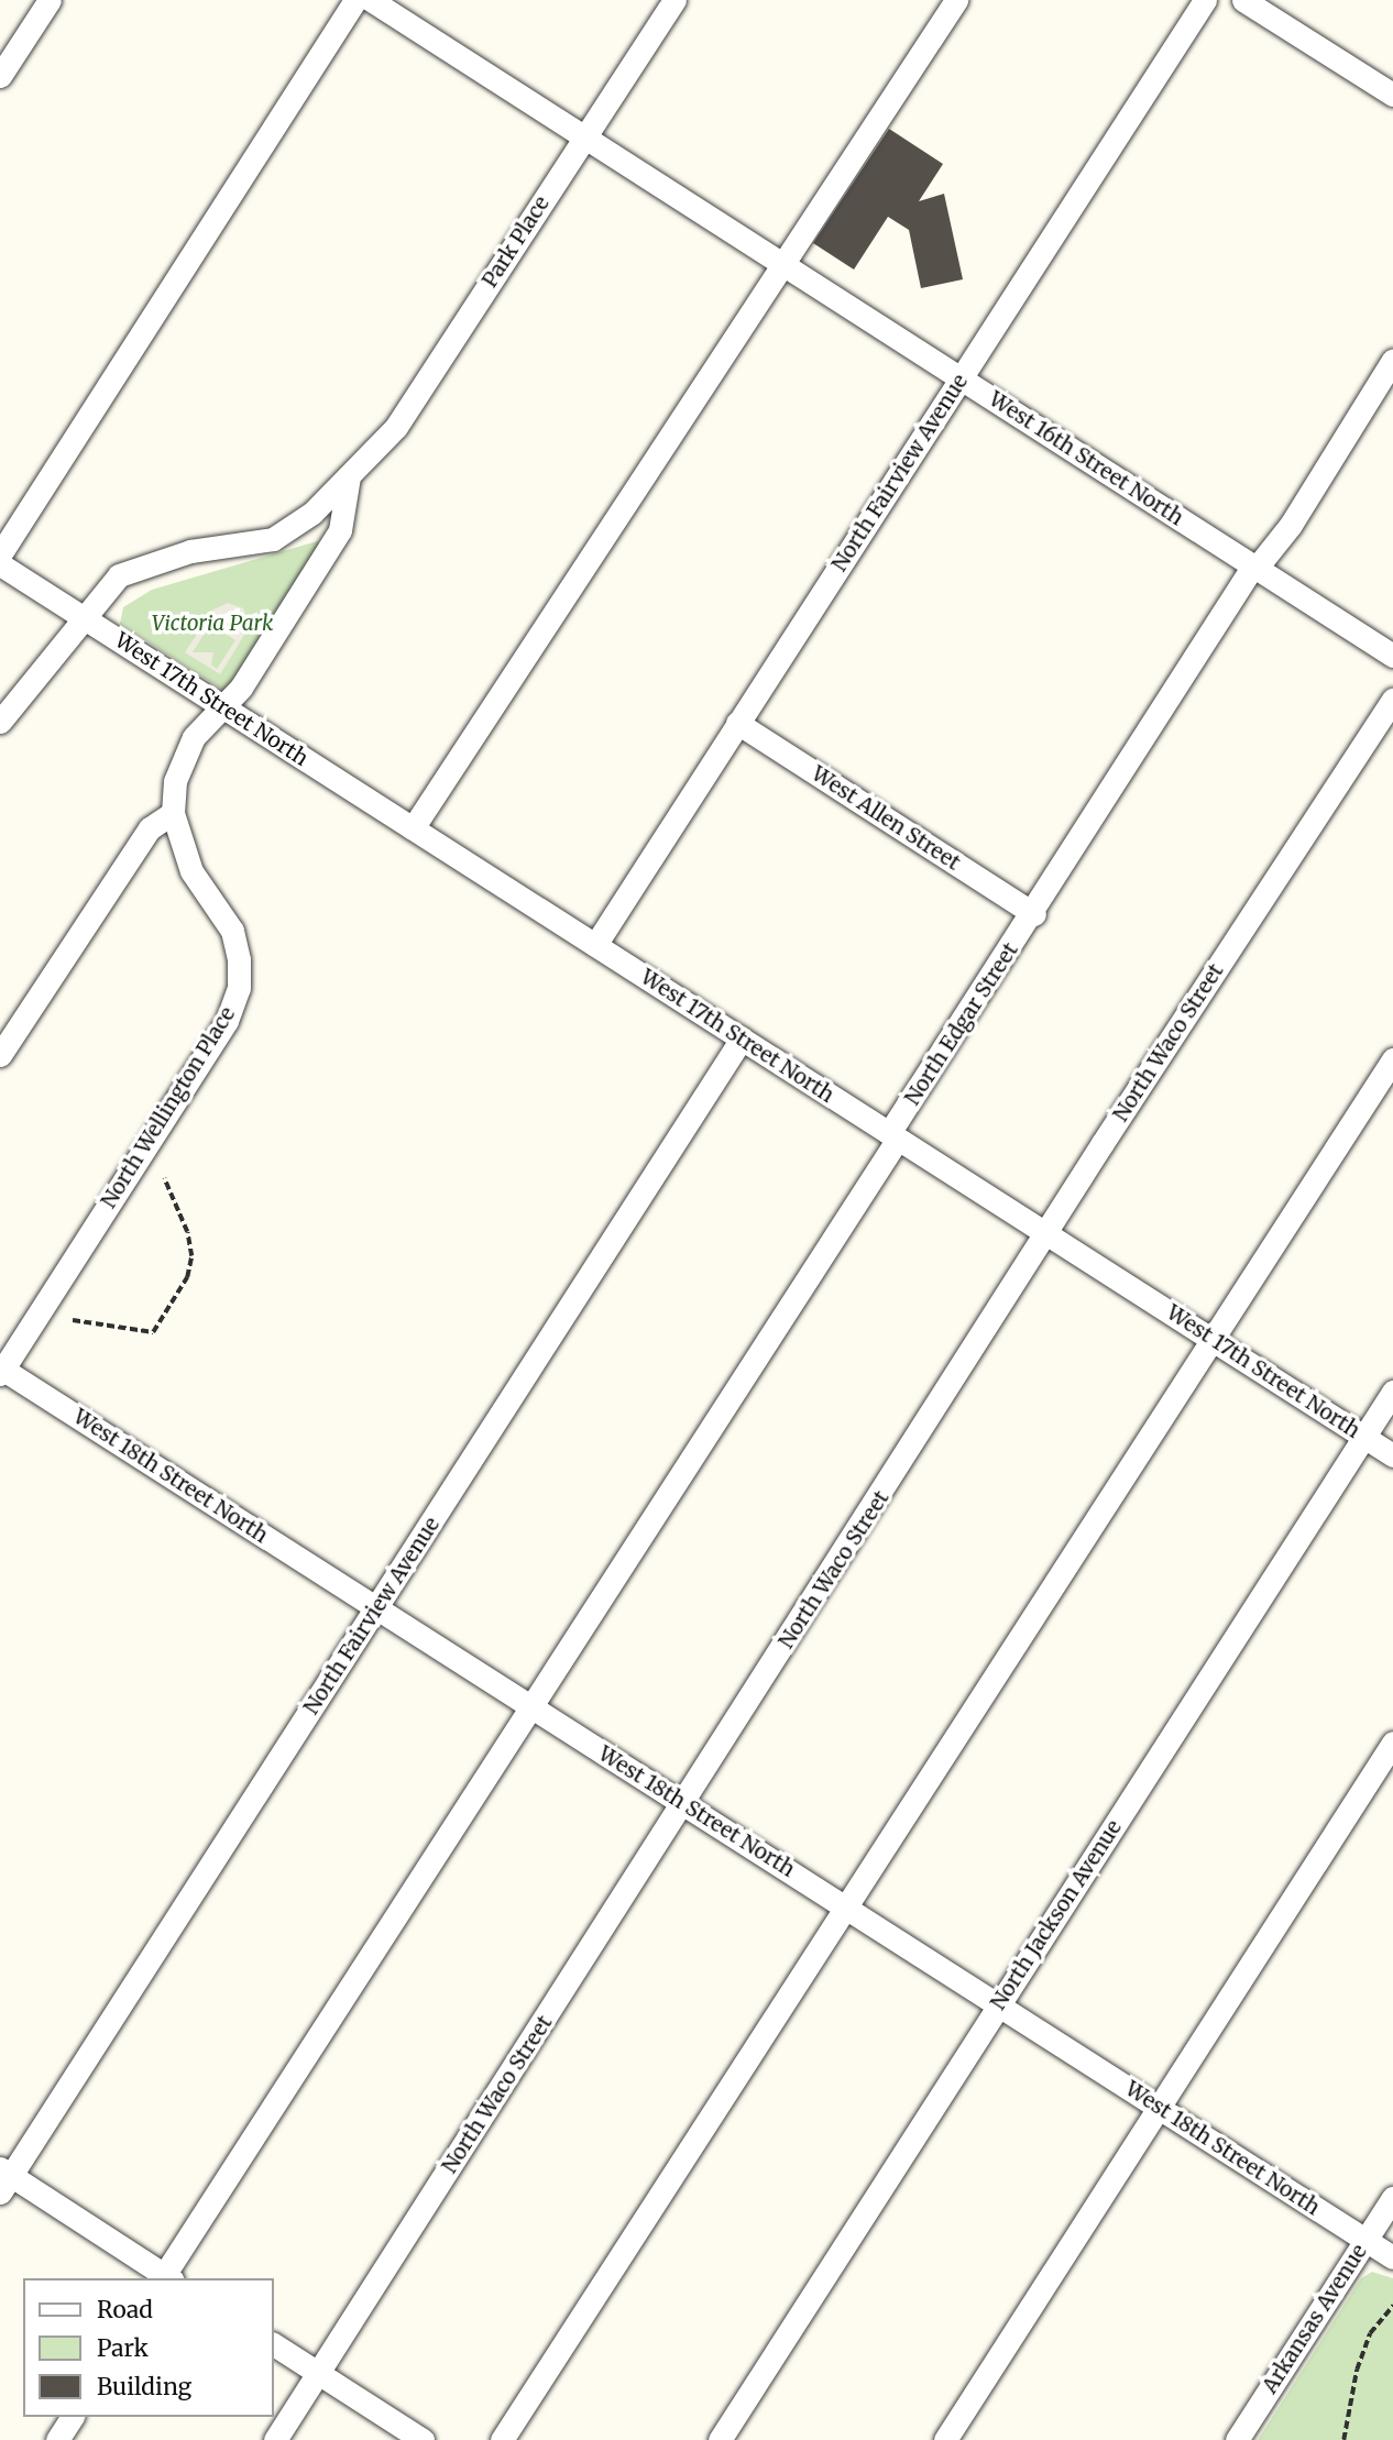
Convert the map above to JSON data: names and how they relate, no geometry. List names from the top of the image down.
{
  "streets": {
    "street": [
      "Park Place",
      "West 16th Street North",
      "North Fairview Avenue",
      "West 17th Street North",
      "West Allen Street",
      "North Edgar Street",
      "North Waco Street",
      "North Wellington Place",
      "West 18th Street North",
      "North Jackson Avenue",
      "Arkansas Avenue"
    ]
  },
  "crossings": [
    ["Park Place", "West 16th Street North"],
    ["Park Place", "West 17th Street North"],
    ["West 16th Street North", "North Fairview Avenue"],
    ["West 16th Street North", "North Edgar Street"],
    ["North Fairview Avenue", "West 17th Street North"],
    ["North Fairview Avenue", "West Allen Street"],
    ["North Fairview Avenue", "West 18th Street North"],
    ["West 17th Street North", "North Edgar Street"],
    ["West 17th Street North", "North Waco Street"],
    ["West 17th Street North", "North Wellington Place"],
    ["West 17th Street North", "North Jackson Avenue"],
    ["West Allen Street", "North Edgar Street"],
    ["North Edgar Street", "West 18th Street North"],
    ["North Waco Street", "West 18th Street North"],
    ["North Wellington Place", "West 18th Street North"],
    ["West 18th Street North", "North Jackson Avenue"],
    ["West 18th Street North", "Arkansas Avenue"]
  ],
  "parks": ["Victoria Park"],
  "legend": ["Road", "Park", "Building"]
}
